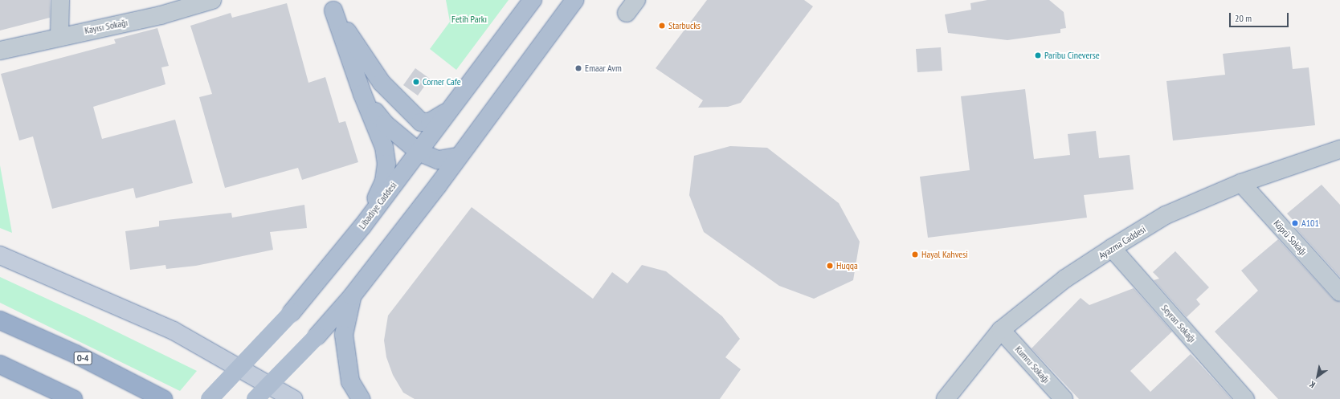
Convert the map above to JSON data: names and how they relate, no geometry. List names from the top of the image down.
{
  "streets": {
    "highway": ["O-4"],
    "main road": ["Libadiye Caddesi"],
    "street": [
      "Kayısı Sokağı",
      "Köprü Sokağı",
      "Ayazma Caddesi",
      "Seyran Sokağı",
      "Kumru Sokağı"
    ]
  },
  "crossings": [
    ["Köprü Sokağı", "Ayazma Caddesi"],
    ["Ayazma Caddesi", "Seyran Sokağı"],
    ["Ayazma Caddesi", "Kumru Sokağı"]
  ],
  "parks": ["Fetih Parkı"],
  "places": [
    "Starbucks",
    "Paribu Cineverse",
    "Emaar Avm",
    "Corner Cafe",
    "A101",
    "Hayal Kahvesi",
    "Huqqa"
  ],
  "scale_bar": "20 m",
  "north": "bottom left"
}
